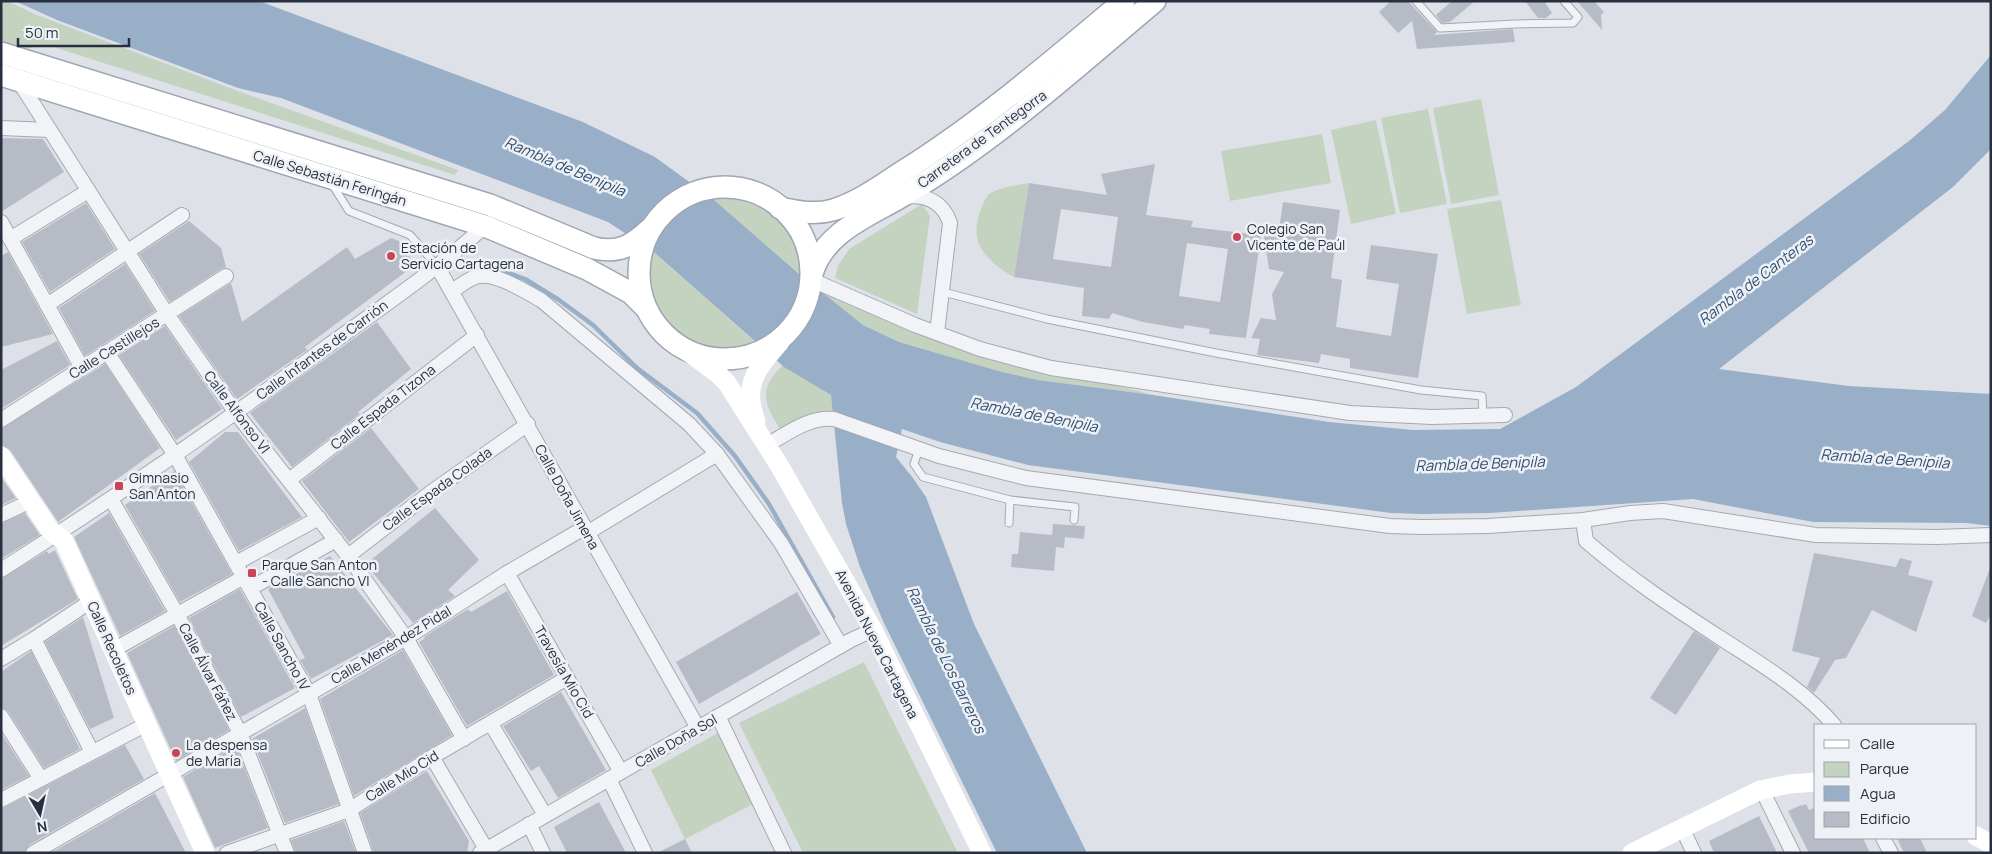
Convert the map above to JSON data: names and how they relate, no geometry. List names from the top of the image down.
{
  "streets": {
    "main road": ["Carretera de Tentegorra", "Calle Sebastián Feringán"],
    "street": [
      "Calle Castillejos",
      "Calle Infantes de Carrión",
      "Calle Espada Tizona",
      "Calle Alfonso VI",
      "Calle Espada Colada",
      "Calle Doña Jimena",
      "Avenida Nueva Cartagena",
      "Calle Menéndez Pidal",
      "Calle Sancho IV",
      "Calle Recoletos",
      "Calle Álvar Fáñez",
      "Travesía Mio Cid",
      "Calle Doña Sol",
      "Calle Mio Cid"
    ]
  },
  "crossings": [
    ["Carretera de Tentegorra", "Calle Sebastián Feringán"],
    ["Carretera de Tentegorra", "Avenida Nueva Cartagena"],
    ["Calle Sebastián Feringán", "Calle Infantes de Carrión"],
    ["Calle Sebastián Feringán", "Calle Alfonso VI"],
    ["Calle Sebastián Feringán", "Avenida Nueva Cartagena"],
    ["Calle Castillejos", "Calle Alfonso VI"],
    ["Calle Castillejos", "Calle Sancho IV"],
    ["Calle Infantes de Carrión", "Calle Alfonso VI"],
    ["Calle Infantes de Carrión", "Calle Doña Jimena"],
    ["Calle Infantes de Carrión", "Calle Sancho IV"],
    ["Calle Infantes de Carrión", "Calle Recoletos"],
    ["Calle Infantes de Carrión", "Calle Álvar Fáñez"],
    ["Calle Espada Tizona", "Calle Alfonso VI"],
    ["Calle Espada Tizona", "Calle Doña Jimena"],
    ["Calle Alfonso VI", "Calle Espada Colada"],
    ["Calle Alfonso VI", "Calle Menéndez Pidal"],
    ["Calle Alfonso VI", "Calle Mio Cid"],
    ["Calle Espada Colada", "Calle Doña Jimena"],
    ["Calle Doña Jimena", "Calle Menéndez Pidal"],
    ["Calle Doña Jimena", "Calle Doña Sol"],
    ["Avenida Nueva Cartagena", "Calle Doña Sol"],
    ["Calle Menéndez Pidal", "Calle Sancho IV"],
    ["Calle Menéndez Pidal", "Calle Recoletos"],
    ["Calle Menéndez Pidal", "Calle Álvar Fáñez"],
    ["Calle Menéndez Pidal", "Travesía Mio Cid"],
    ["Calle Sancho IV", "Calle Mio Cid"],
    ["Calle Álvar Fáñez", "Calle Mio Cid"],
    ["Travesía Mio Cid", "Calle Doña Sol"],
    ["Travesía Mio Cid", "Calle Mio Cid"]
  ],
  "water": ["Rambla de Benipila", "Rambla de Canteras", "Rambla de Los Barreros"],
  "places": {
    "other": ["Colegio San Vicente de Paúl", "Estación de Servicio Cartagena", "La despensa de María"],
    "transit": ["Gimnasio San Anton", "Parque San Anton - Calle Sancho VI"]
  },
  "legend": [
    "Calle",
    "Parque",
    "Agua",
    "Edificio"
  ],
  "scale_bar": "50 m",
  "north": "bottom"
}
